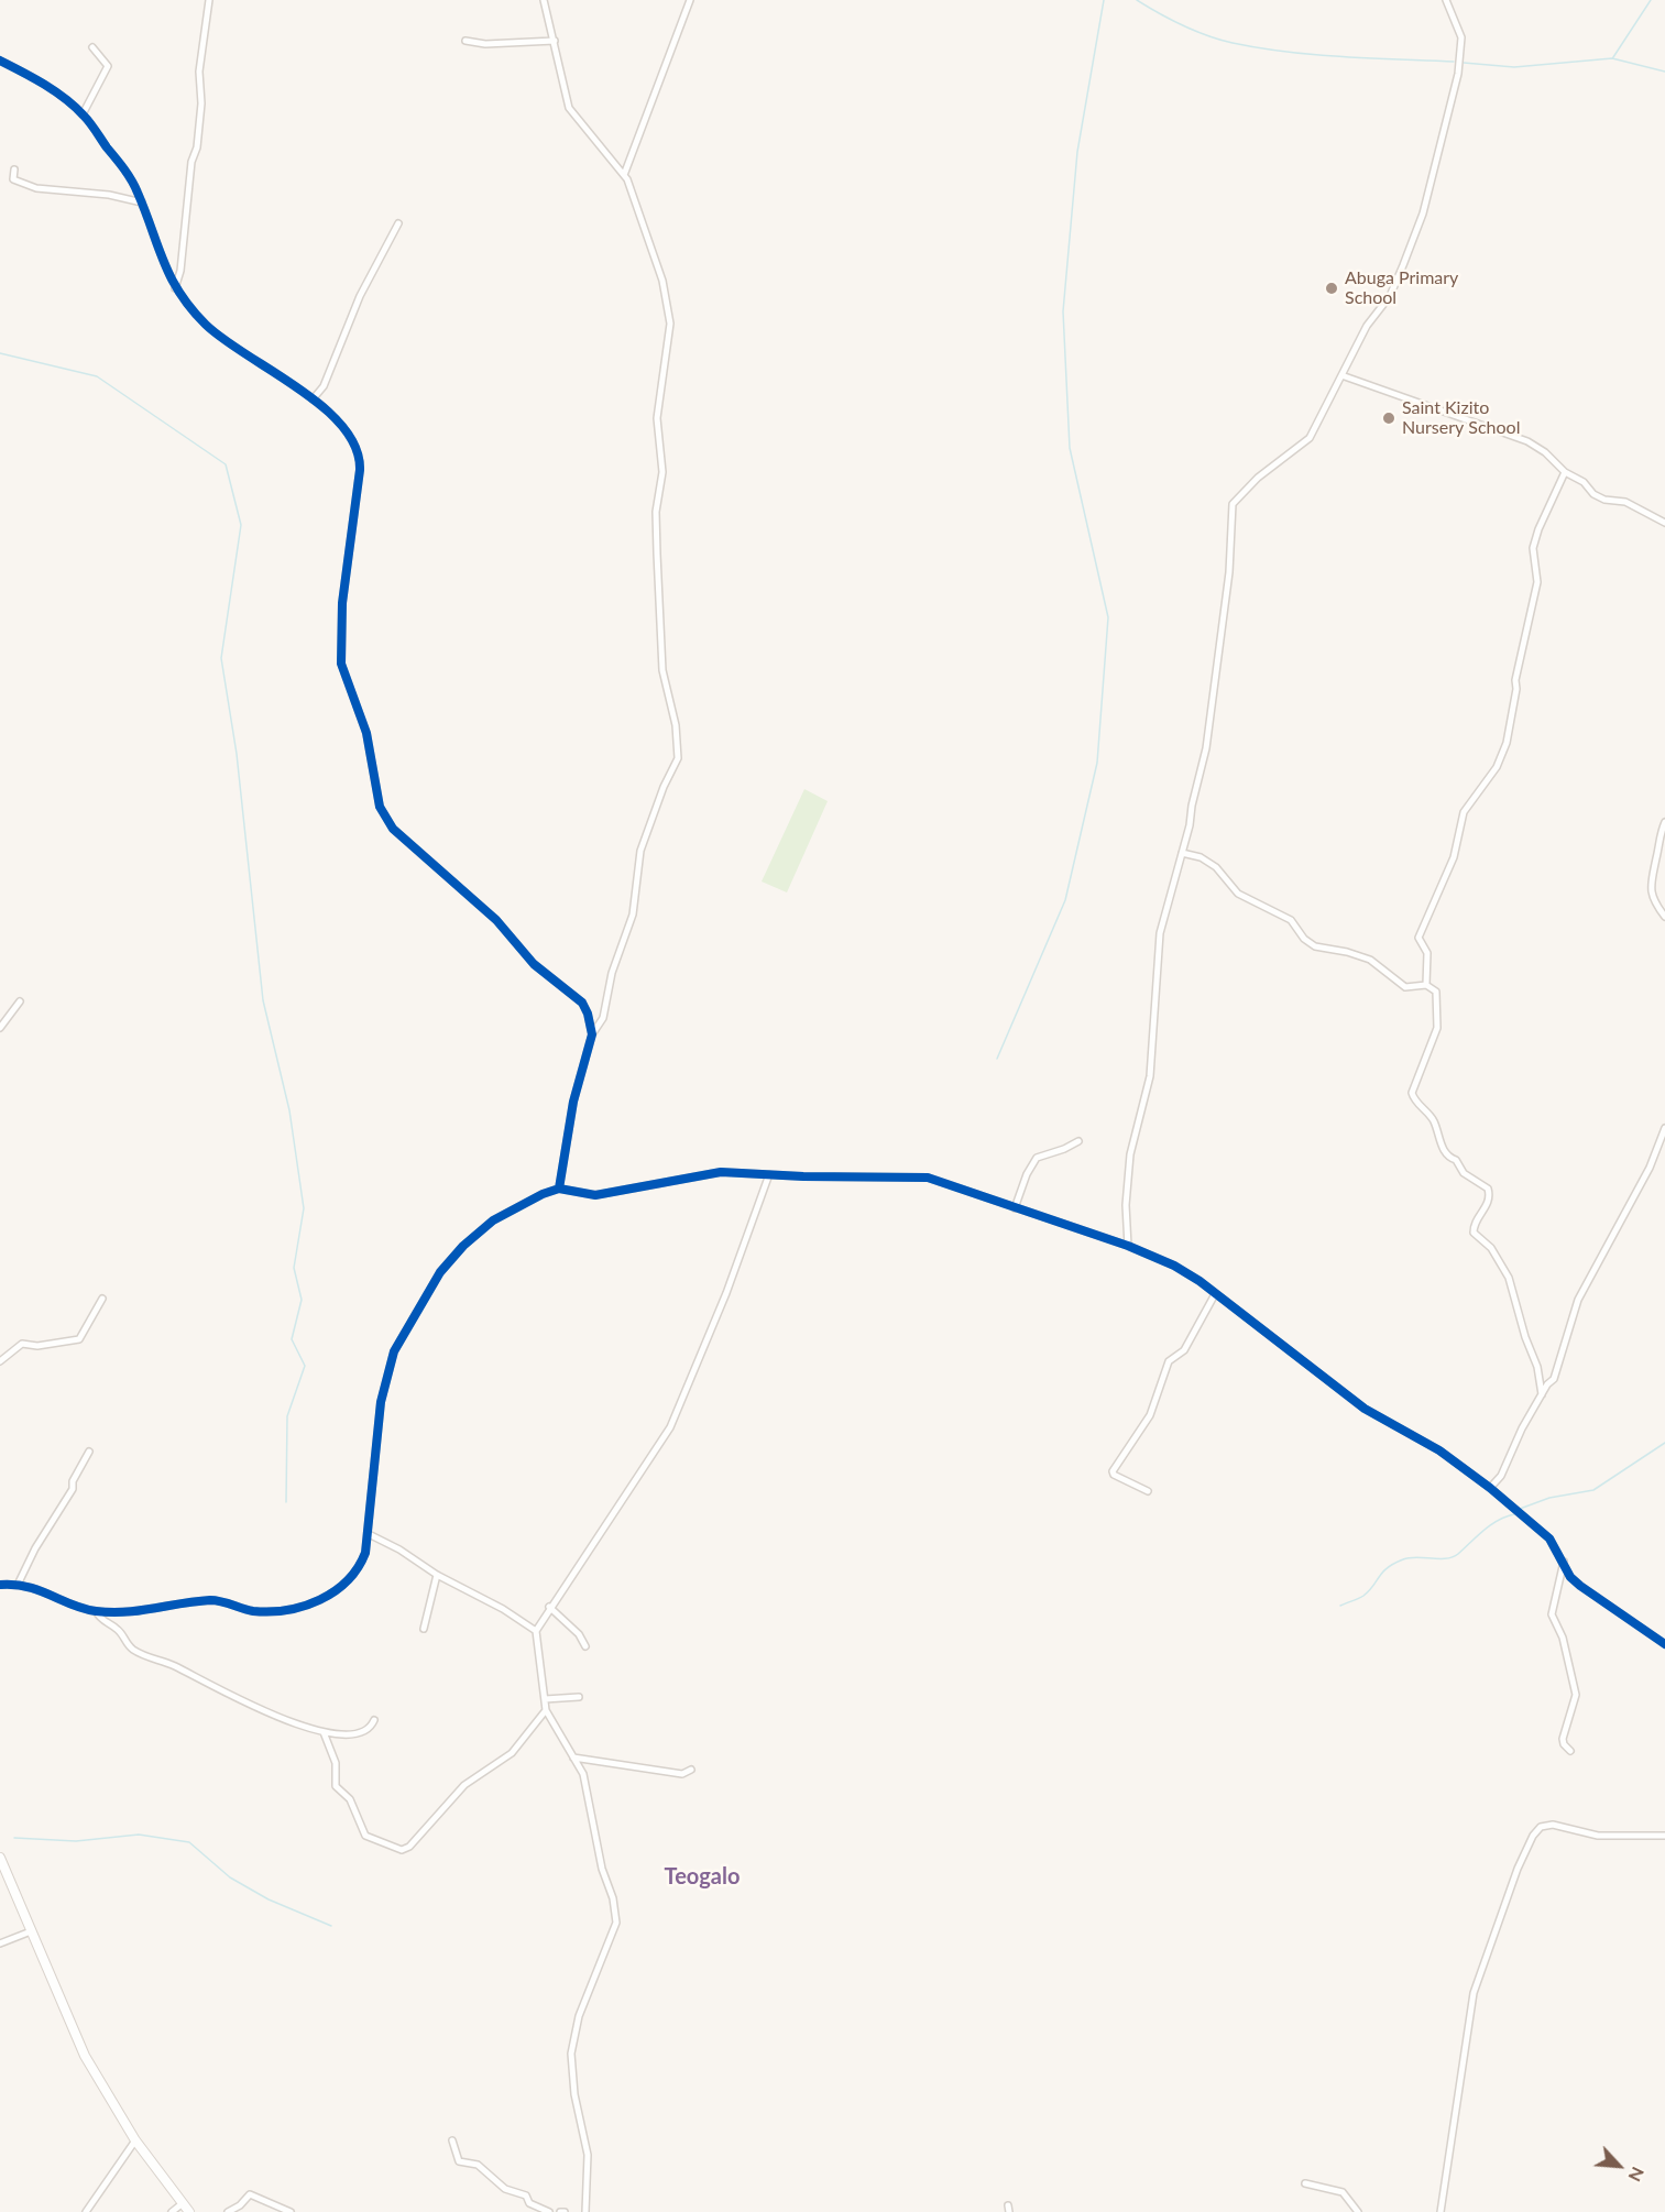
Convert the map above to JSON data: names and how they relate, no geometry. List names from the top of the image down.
{
  "districts": ["Teogalo"],
  "places": ["Abuga Primary School", "Saint Kizito Nursery School"],
  "north": "bottom right"
}
